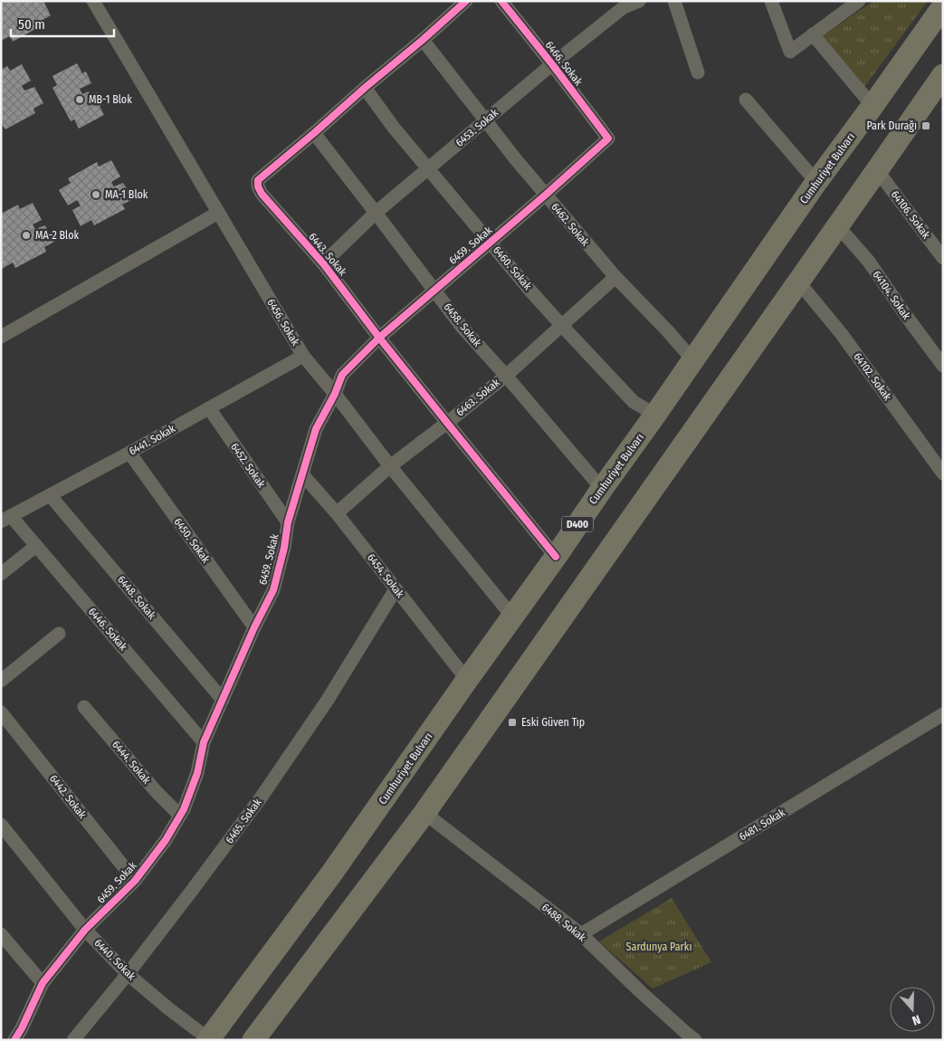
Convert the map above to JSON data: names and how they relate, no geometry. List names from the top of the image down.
{
  "streets": {
    "highway": ["Cumhuriyet Bulvarı", "D400"],
    "street": [
      "6466. Sokak",
      "6453. Sokak",
      "64106. Sokak",
      "6462. Sokak",
      "6459. Sokak",
      "6443. Sokak",
      "6460. Sokak",
      "64104. Sokak",
      "6456. Sokak",
      "6458. Sokak",
      "64102. Sokak",
      "6463. Sokak",
      "6441. Sokak",
      "6452. Sokak",
      "6450. Sokak",
      "6454. Sokak",
      "6448. Sokak",
      "6446. Sokak",
      "6444. Sokak",
      "6442. Sokak",
      "6465. Sokak",
      "6481. Sokak",
      "6488. Sokak",
      "6440. Sokak"
    ]
  },
  "crossings": [
    ["6466. Sokak", "6453. Sokak"],
    ["6466. Sokak", "6459. Sokak"],
    ["6453. Sokak", "6462. Sokak"],
    ["6453. Sokak", "6443. Sokak"],
    ["6453. Sokak", "6460. Sokak"],
    ["6453. Sokak", "6458. Sokak"],
    ["Cumhuriyet Bulvarı", "6462. Sokak"],
    ["Cumhuriyet Bulvarı", "6443. Sokak"],
    ["Cumhuriyet Bulvarı", "6460. Sokak"],
    ["Cumhuriyet Bulvarı", "6456. Sokak"],
    ["Cumhuriyet Bulvarı", "6458. Sokak"],
    ["Cumhuriyet Bulvarı", "6454. Sokak"],
    ["Cumhuriyet Bulvarı", "6440. Sokak"],
    ["6462. Sokak", "6459. Sokak"],
    ["6462. Sokak", "6443. Sokak"],
    ["6462. Sokak", "6463. Sokak"],
    ["6459. Sokak", "6443. Sokak"],
    ["6459. Sokak", "6460. Sokak"],
    ["6459. Sokak", "6456. Sokak"],
    ["6459. Sokak", "6458. Sokak"],
    ["6459. Sokak", "6452. Sokak"],
    ["6459. Sokak", "6450. Sokak"],
    ["6459. Sokak", "6454. Sokak"],
    ["6459. Sokak", "6448. Sokak"],
    ["6459. Sokak", "6446. Sokak"],
    ["6459. Sokak", "6444. Sokak"],
    ["6459. Sokak", "6442. Sokak"],
    ["6459. Sokak", "6440. Sokak"],
    ["6443. Sokak", "6460. Sokak"],
    ["6443. Sokak", "6458. Sokak"],
    ["6443. Sokak", "6463. Sokak"],
    ["6460. Sokak", "6463. Sokak"],
    ["6456. Sokak", "6463. Sokak"],
    ["6456. Sokak", "6441. Sokak"],
    ["6458. Sokak", "6463. Sokak"],
    ["6463. Sokak", "6454. Sokak"],
    ["6441. Sokak", "6452. Sokak"],
    ["6441. Sokak", "6450. Sokak"],
    ["6441. Sokak", "6448. Sokak"],
    ["6441. Sokak", "6446. Sokak"],
    ["6454. Sokak", "6465. Sokak"],
    ["6465. Sokak", "6440. Sokak"],
    ["6481. Sokak", "6488. Sokak"]
  ],
  "parks": ["Sardunya Parkı"],
  "places": {
    "other": ["MB-1 Blok", "MA-1 Blok", "MA-2 Blok"],
    "transit": ["Park Durağı", "Eski Güven Tıp"]
  },
  "scale_bar": "50 m",
  "north": "bottom"
}
